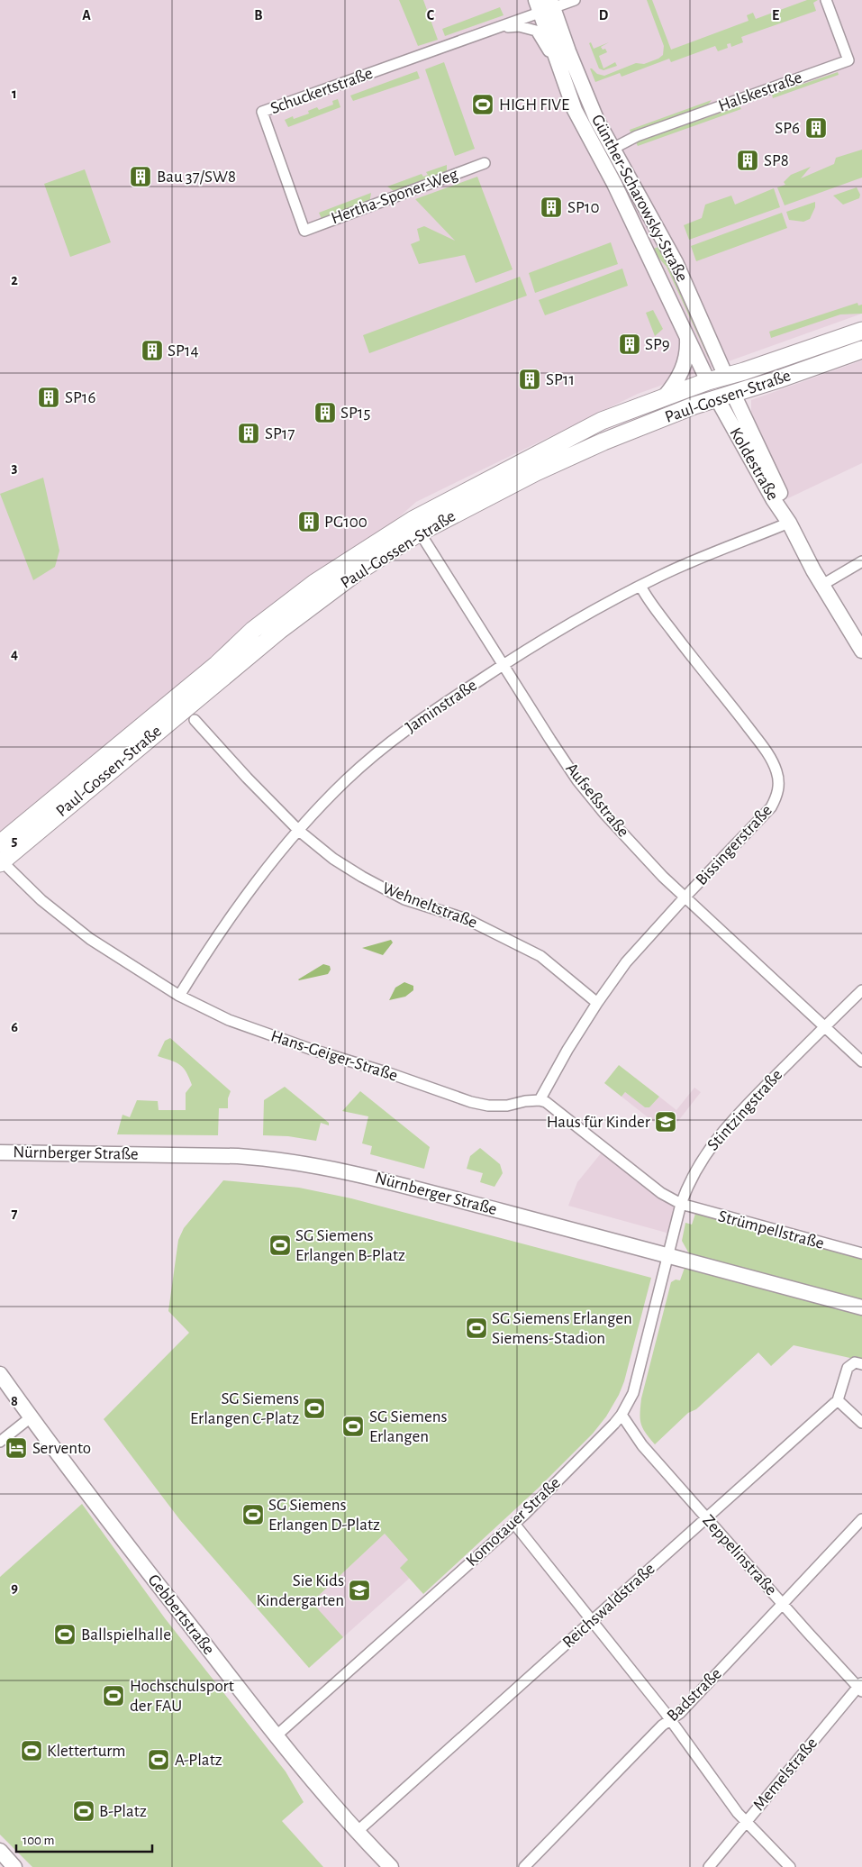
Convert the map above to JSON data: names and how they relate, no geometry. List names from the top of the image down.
{
  "streets": {
    "main road": ["Günther-Scharowsky-Straße", "Paul-Gossen-Straße", "Koldestraße"],
    "street": [
      "Schuckertstraße",
      "Halskestraße",
      "Hertha-Sponer-Weg",
      "Jaminstraße",
      "Aufseßstraße",
      "Bissingerstraße",
      "Wehneltstraße",
      "Hans-Geiger-Straße",
      "Stintzingstraße",
      "Nürnberger Straße",
      "Strümpellstraße",
      "Komotauer Straße",
      "Zeppelinstraße",
      "Reichswaldstraße",
      "Gebbertstraße",
      "Badstraße",
      "Memelstraße"
    ]
  },
  "crossings": [
    ["Schuckertstraße", "Hertha-Sponer-Weg"],
    ["Schuckertstraße", "Günther-Scharowsky-Straße"],
    ["Halskestraße", "Günther-Scharowsky-Straße"],
    ["Günther-Scharowsky-Straße", "Paul-Gossen-Straße"],
    ["Günther-Scharowsky-Straße", "Koldestraße"],
    ["Paul-Gossen-Straße", "Koldestraße"],
    ["Paul-Gossen-Straße", "Aufseßstraße"],
    ["Paul-Gossen-Straße", "Hans-Geiger-Straße"],
    ["Koldestraße", "Jaminstraße"],
    ["Jaminstraße", "Aufseßstraße"],
    ["Jaminstraße", "Bissingerstraße"],
    ["Jaminstraße", "Wehneltstraße"],
    ["Jaminstraße", "Hans-Geiger-Straße"],
    ["Aufseßstraße", "Bissingerstraße"],
    ["Aufseßstraße", "Stintzingstraße"],
    ["Bissingerstraße", "Wehneltstraße"],
    ["Bissingerstraße", "Hans-Geiger-Straße"],
    ["Stintzingstraße", "Nürnberger Straße"],
    ["Stintzingstraße", "Strümpellstraße"],
    ["Stintzingstraße", "Komotauer Straße"],
    ["Nürnberger Straße", "Komotauer Straße"],
    ["Komotauer Straße", "Zeppelinstraße"],
    ["Komotauer Straße", "Gebbertstraße"],
    ["Zeppelinstraße", "Reichswaldstraße"],
    ["Zeppelinstraße", "Badstraße"],
    ["Zeppelinstraße", "Memelstraße"],
    ["Reichswaldstraße", "Gebbertstraße"]
  ],
  "places": {
    "sports": [
      "HIGH FIVE",
      "SG Siemens Erlangen B-Platz",
      "SG Siemens Erlangen Siemens-Stadion",
      "SG Siemens Erlangen C-Platz",
      "SG Siemens Erlangen",
      "SG Siemens Erlangen D-Platz",
      "Ballspielhalle",
      "Hochschulsport der FAU",
      "Kletterturm",
      "A-Platz",
      "B-Platz"
    ],
    "building": [
      "SP6",
      "SP8",
      "Bau 37/SW8",
      "SP10",
      "SP9",
      "SP14",
      "SP11",
      "SP16",
      "SP15",
      "SP17",
      "PG100"
    ],
    "school or university": ["Haus für Kinder", "Sie Kids Kindergarten"],
    "hotel": ["Servento"]
  },
  "scale_bar": "100 m",
  "grid": {
    "columns": [
      "A",
      "B",
      "C",
      "D",
      "E"
    ],
    "rows": [
      "1",
      "2",
      "3",
      "4",
      "5",
      "6",
      "7",
      "8",
      "9"
    ]
  }
}
